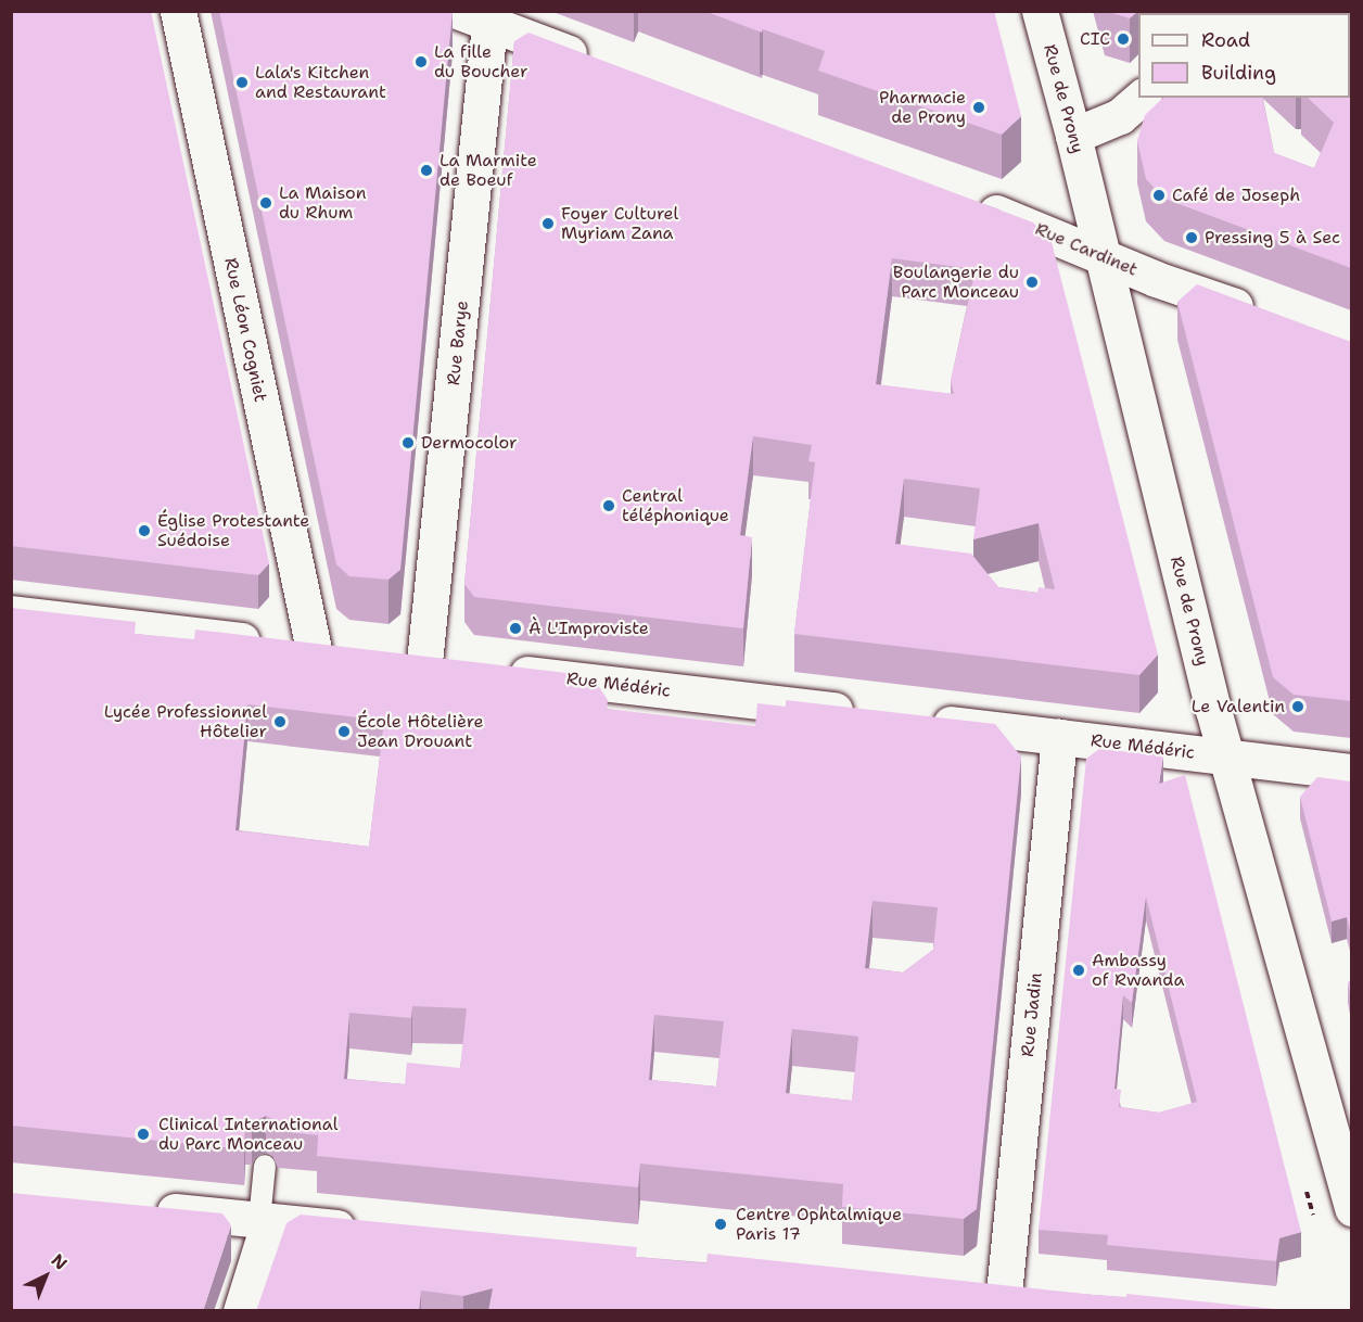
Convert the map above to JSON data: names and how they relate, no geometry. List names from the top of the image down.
{
  "streets": {
    "street": [
      "Rue de Prony",
      "Rue Cardinet",
      "Rue Léon Cogniet",
      "Rue Barye",
      "Rue Médéric",
      "Rue Jadin"
    ]
  },
  "crossings": [
    ["Rue de Prony", "Rue Cardinet"],
    ["Rue de Prony", "Rue Médéric"],
    ["Rue Médéric", "Rue Jadin"]
  ],
  "places": [
    "CIC",
    "La fille du Boucher",
    "Lala's Kitchen and Restaurant",
    "Pharmacie de Prony",
    "La Marmite de Boeuf",
    "Café de Joseph",
    "La Maison du Rhum",
    "Foyer Culturel Myriam Zana",
    "Pressing 5 à Sec",
    "Boulangerie du Parc Monceau",
    "Dermocolor",
    "Central téléphonique",
    "Église Protestante Suédoise",
    "À L'Improviste",
    "Le Valentin",
    "Lycée Professionnel Hôtelier",
    "École Hôtelière Jean Drouant",
    "Ambassy of Rwanda",
    "Clinical International du Parc Monceau",
    "Centre Ophtalmique Paris 17"
  ],
  "legend": ["Road", "Building"],
  "north": "top right"
}
